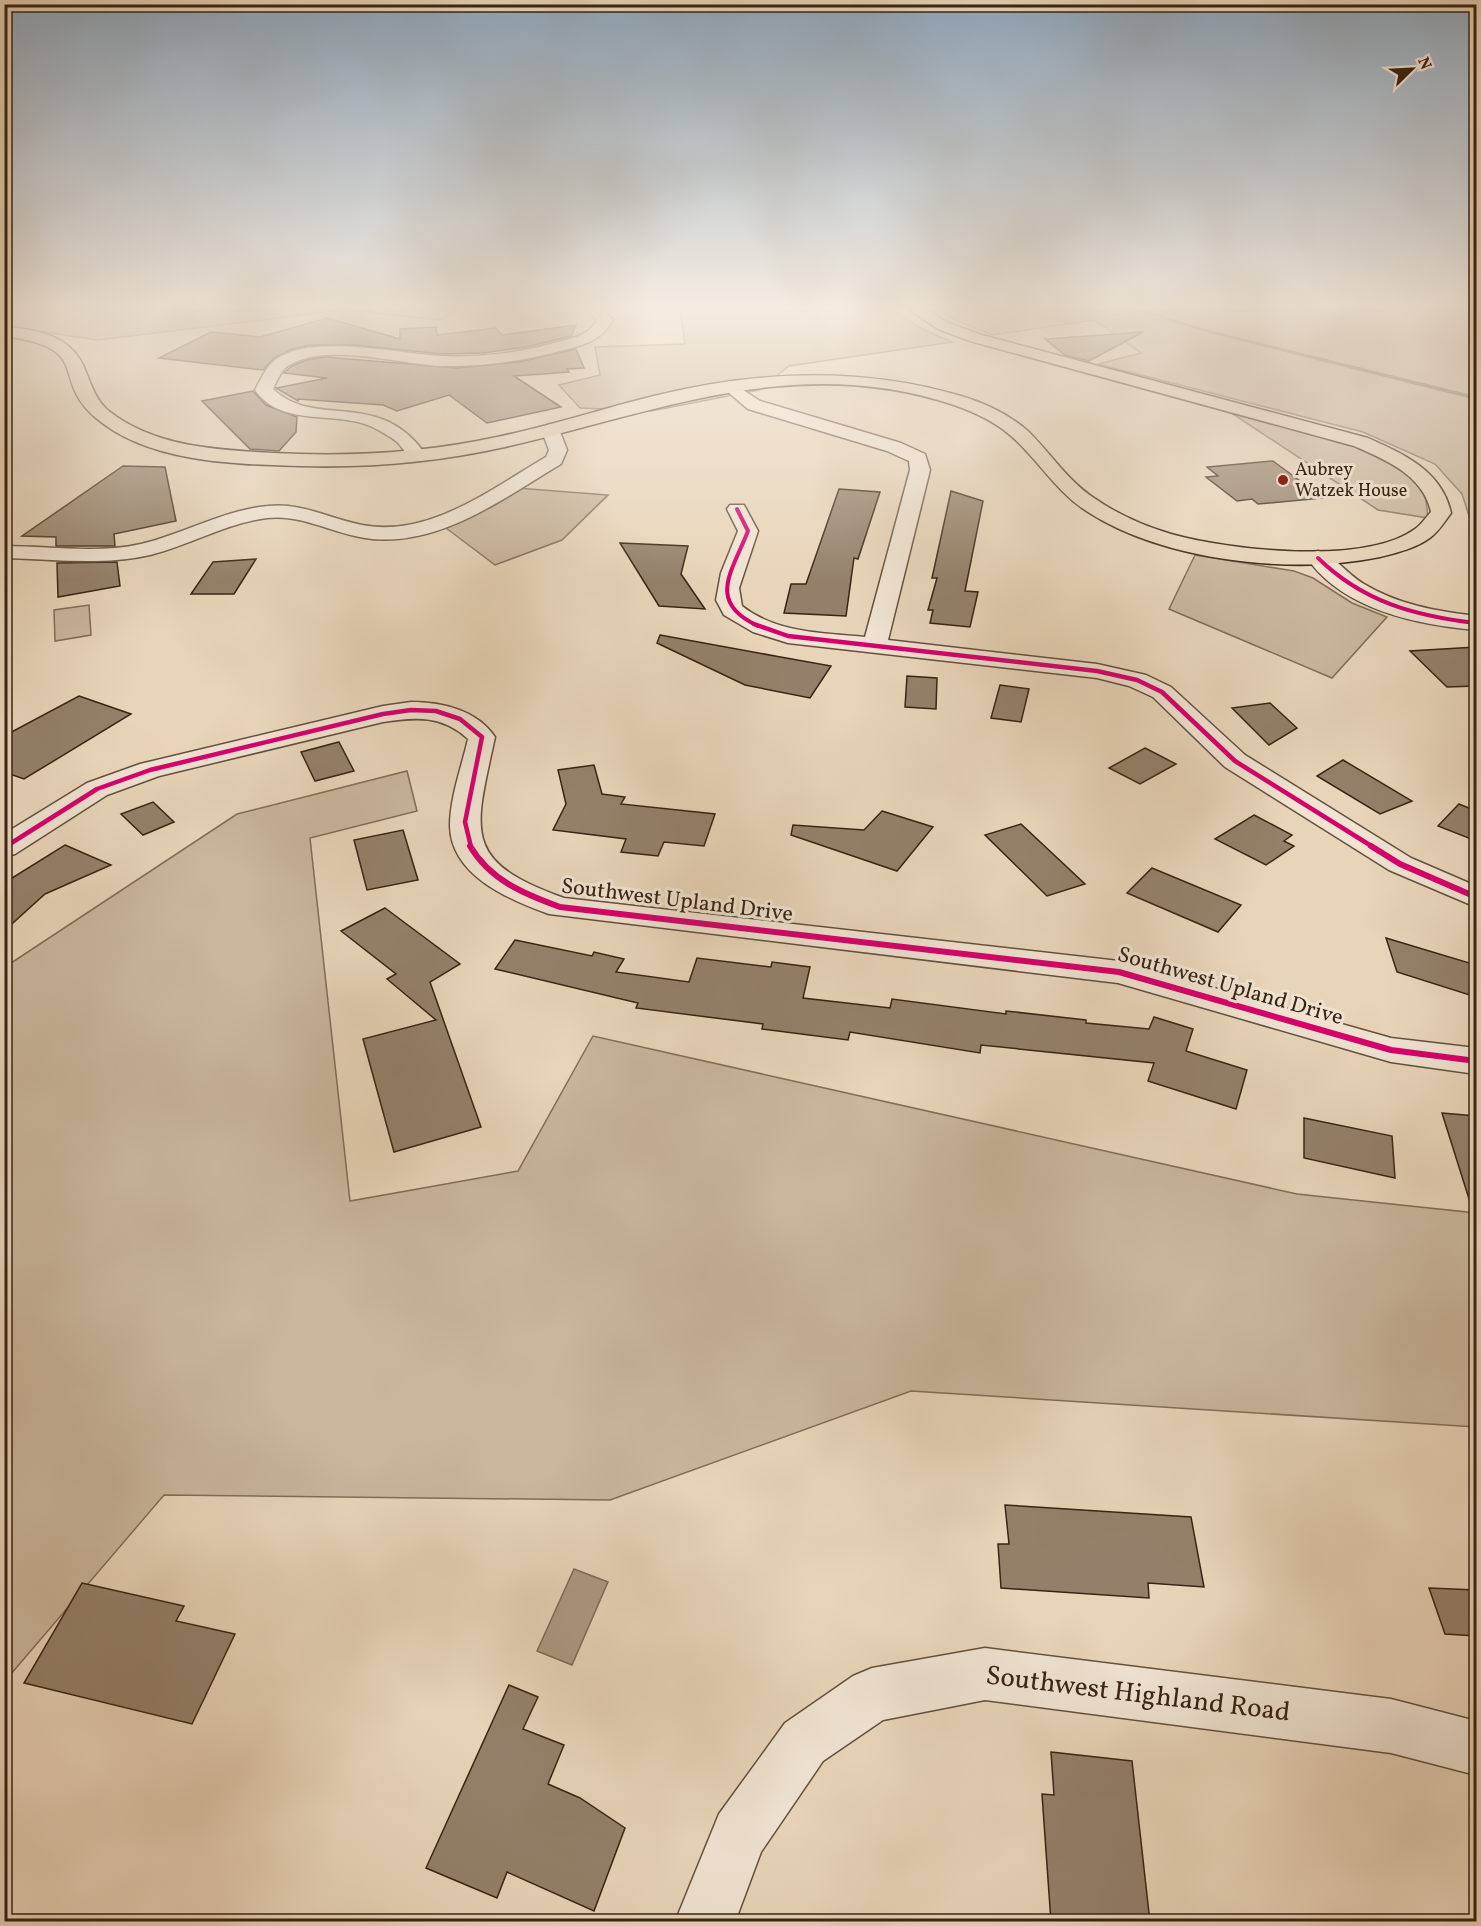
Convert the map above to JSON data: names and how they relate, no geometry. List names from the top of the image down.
{
  "streets": {
    "street": ["Southwest Upland Drive", "Southwest Highland Road"]
  },
  "places": ["Aubrey Watzek House"],
  "north": "top right"
}
